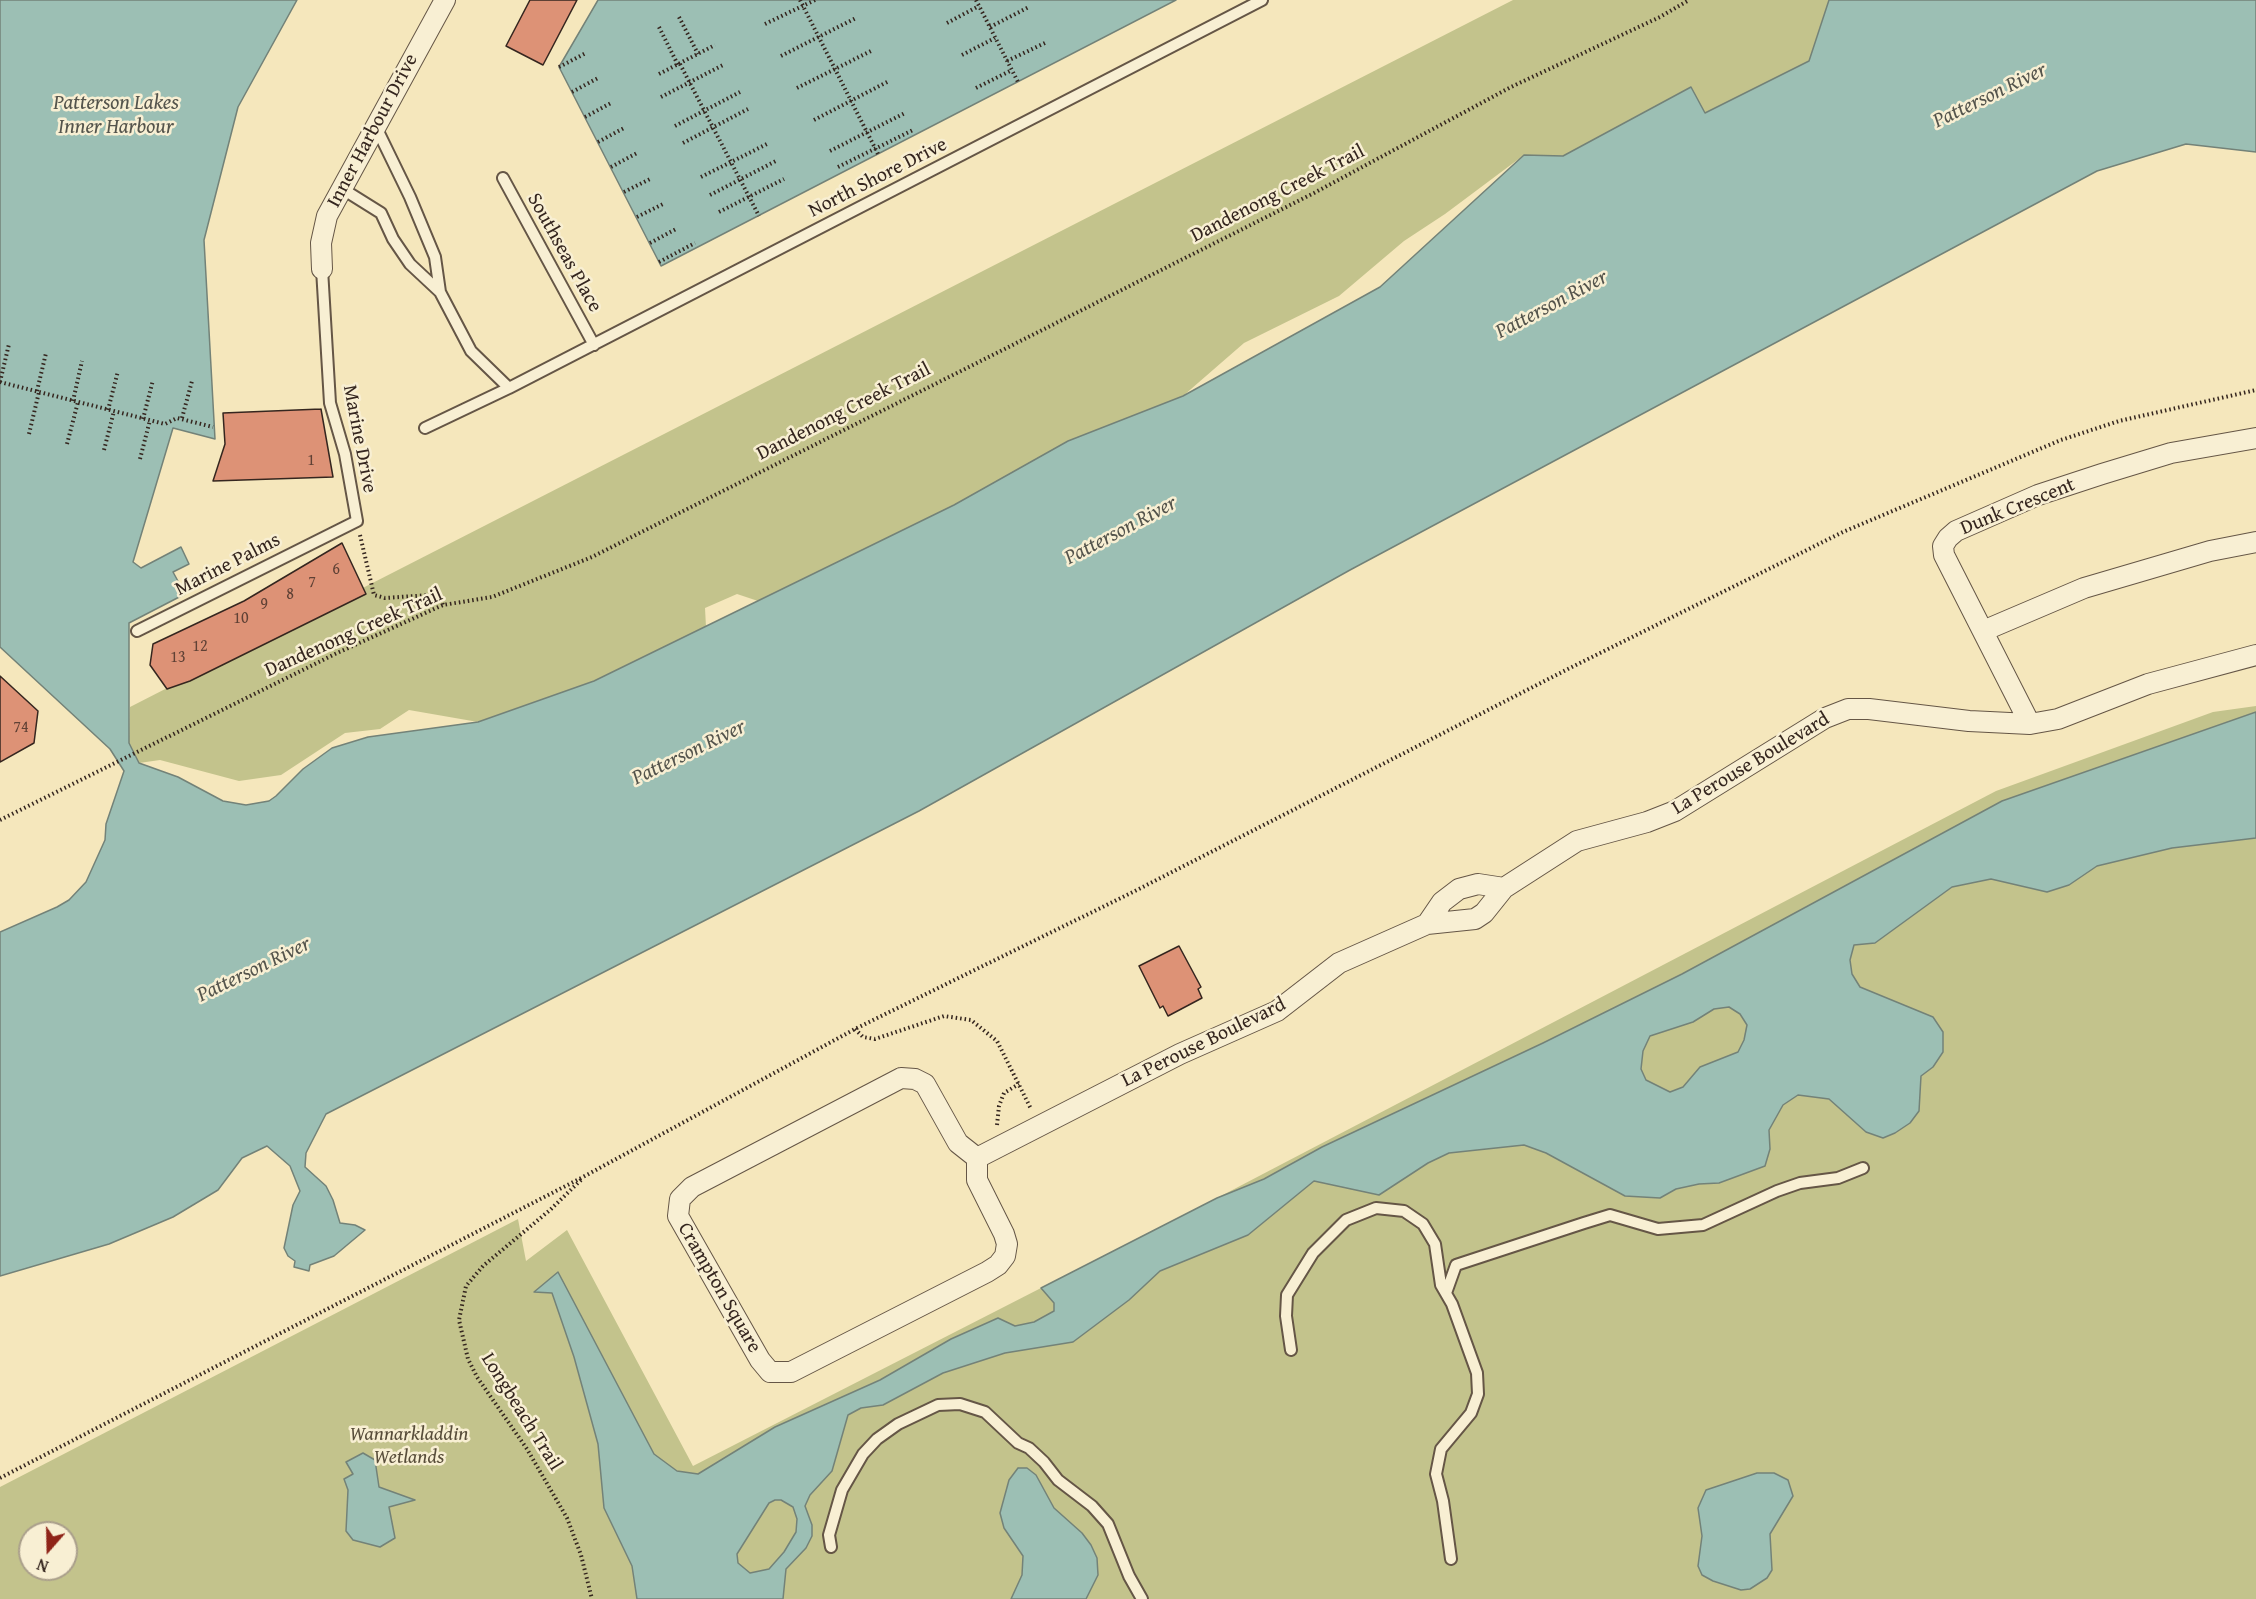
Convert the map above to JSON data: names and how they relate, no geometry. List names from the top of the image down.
{
  "streets": {
    "street": [
      "Inner Harbour Drive",
      "Dunk Crescent",
      "La Perouse Boulevard",
      "Crampton Square"
    ],
    "lane": [
      "North Shore Drive",
      "Southseas Place",
      "Marine Drive",
      "Marine Palms"
    ],
    "path": ["Dandenong Creek Trail", "Longbeach Trail"]
  },
  "crossings": [
    ["Inner Harbour Drive", "Marine Drive"],
    ["North Shore Drive", "Southseas Place"],
    ["Marine Drive", "Marine Palms"],
    ["Dunk Crescent", "La Perouse Boulevard"],
    ["La Perouse Boulevard", "Crampton Square"]
  ],
  "water": ["Patterson River", "Patterson Lakes Inner Harbour"],
  "parks": ["Wannarkladdin Wetlands"],
  "house_numbers": [
    "1",
    "6",
    "7",
    "8",
    "9",
    "10",
    "12",
    "13",
    "74"
  ],
  "north": "bottom"
}
